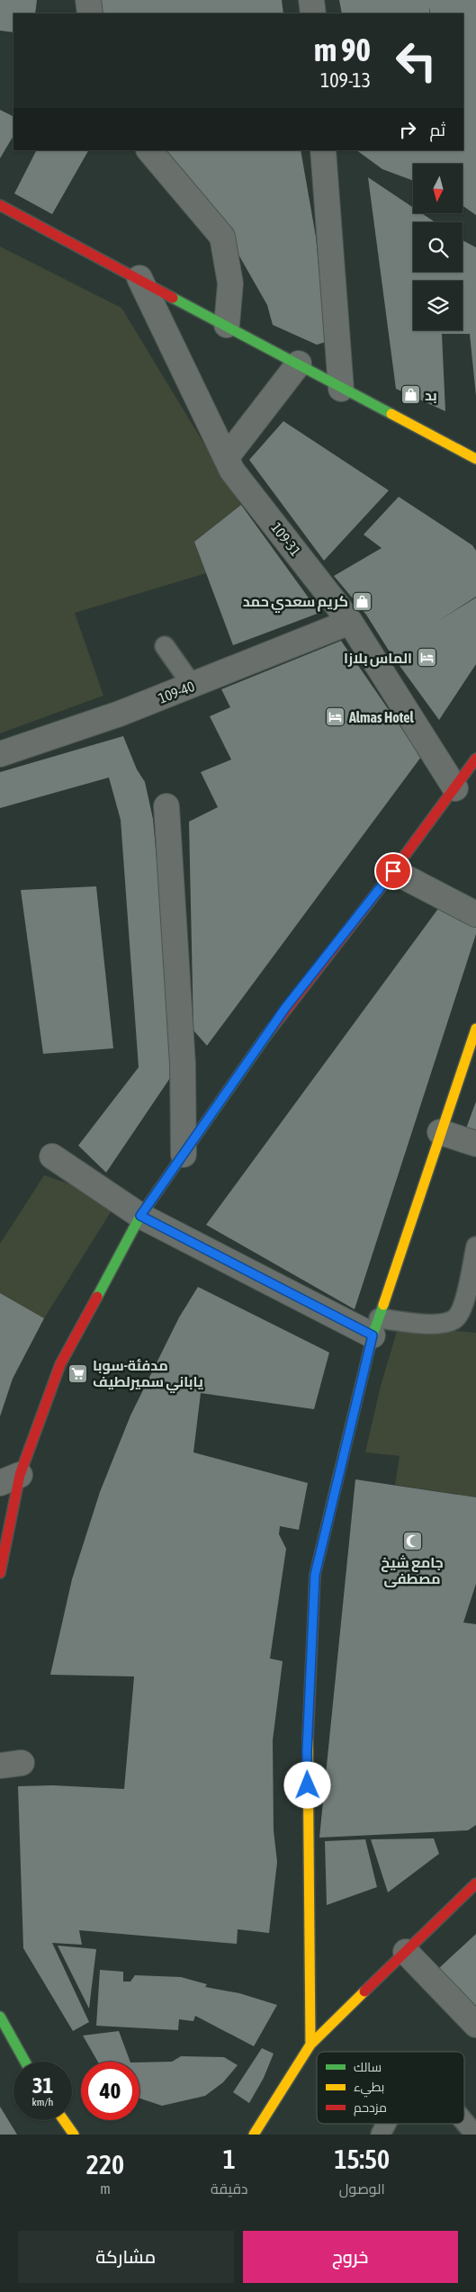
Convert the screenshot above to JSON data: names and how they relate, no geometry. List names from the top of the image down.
{
  "streets": {
    "street": ["109-31", "109-40"]
  },
  "crossings": [
    ["109-31", "109-40"]
  ],
  "places": {
    "shop": ["بد", "كريم سعدي حمد"],
    "hotel": ["الماس بلازا", "Almas Hotel"],
    "supermarket": ["مدفئة-سوبا ياباني سميرلطيف"],
    "mosque": ["جامع شيخ مصطفى"]
  },
  "legend": ["سالك", "بطيء", "مزدحم"],
  "north": "bottom",
  "page": {
    "turn": ["90 m", "109-13"],
    "then": "ثم",
    "speed": "31 km/h",
    "limit": "40",
    "eta": [
      "15:50",
      "الوصول",
      "1",
      "دقيقة",
      "220",
      "m"
    ],
    "buttons": ["خروج", "مشاركة"]
  }
}
